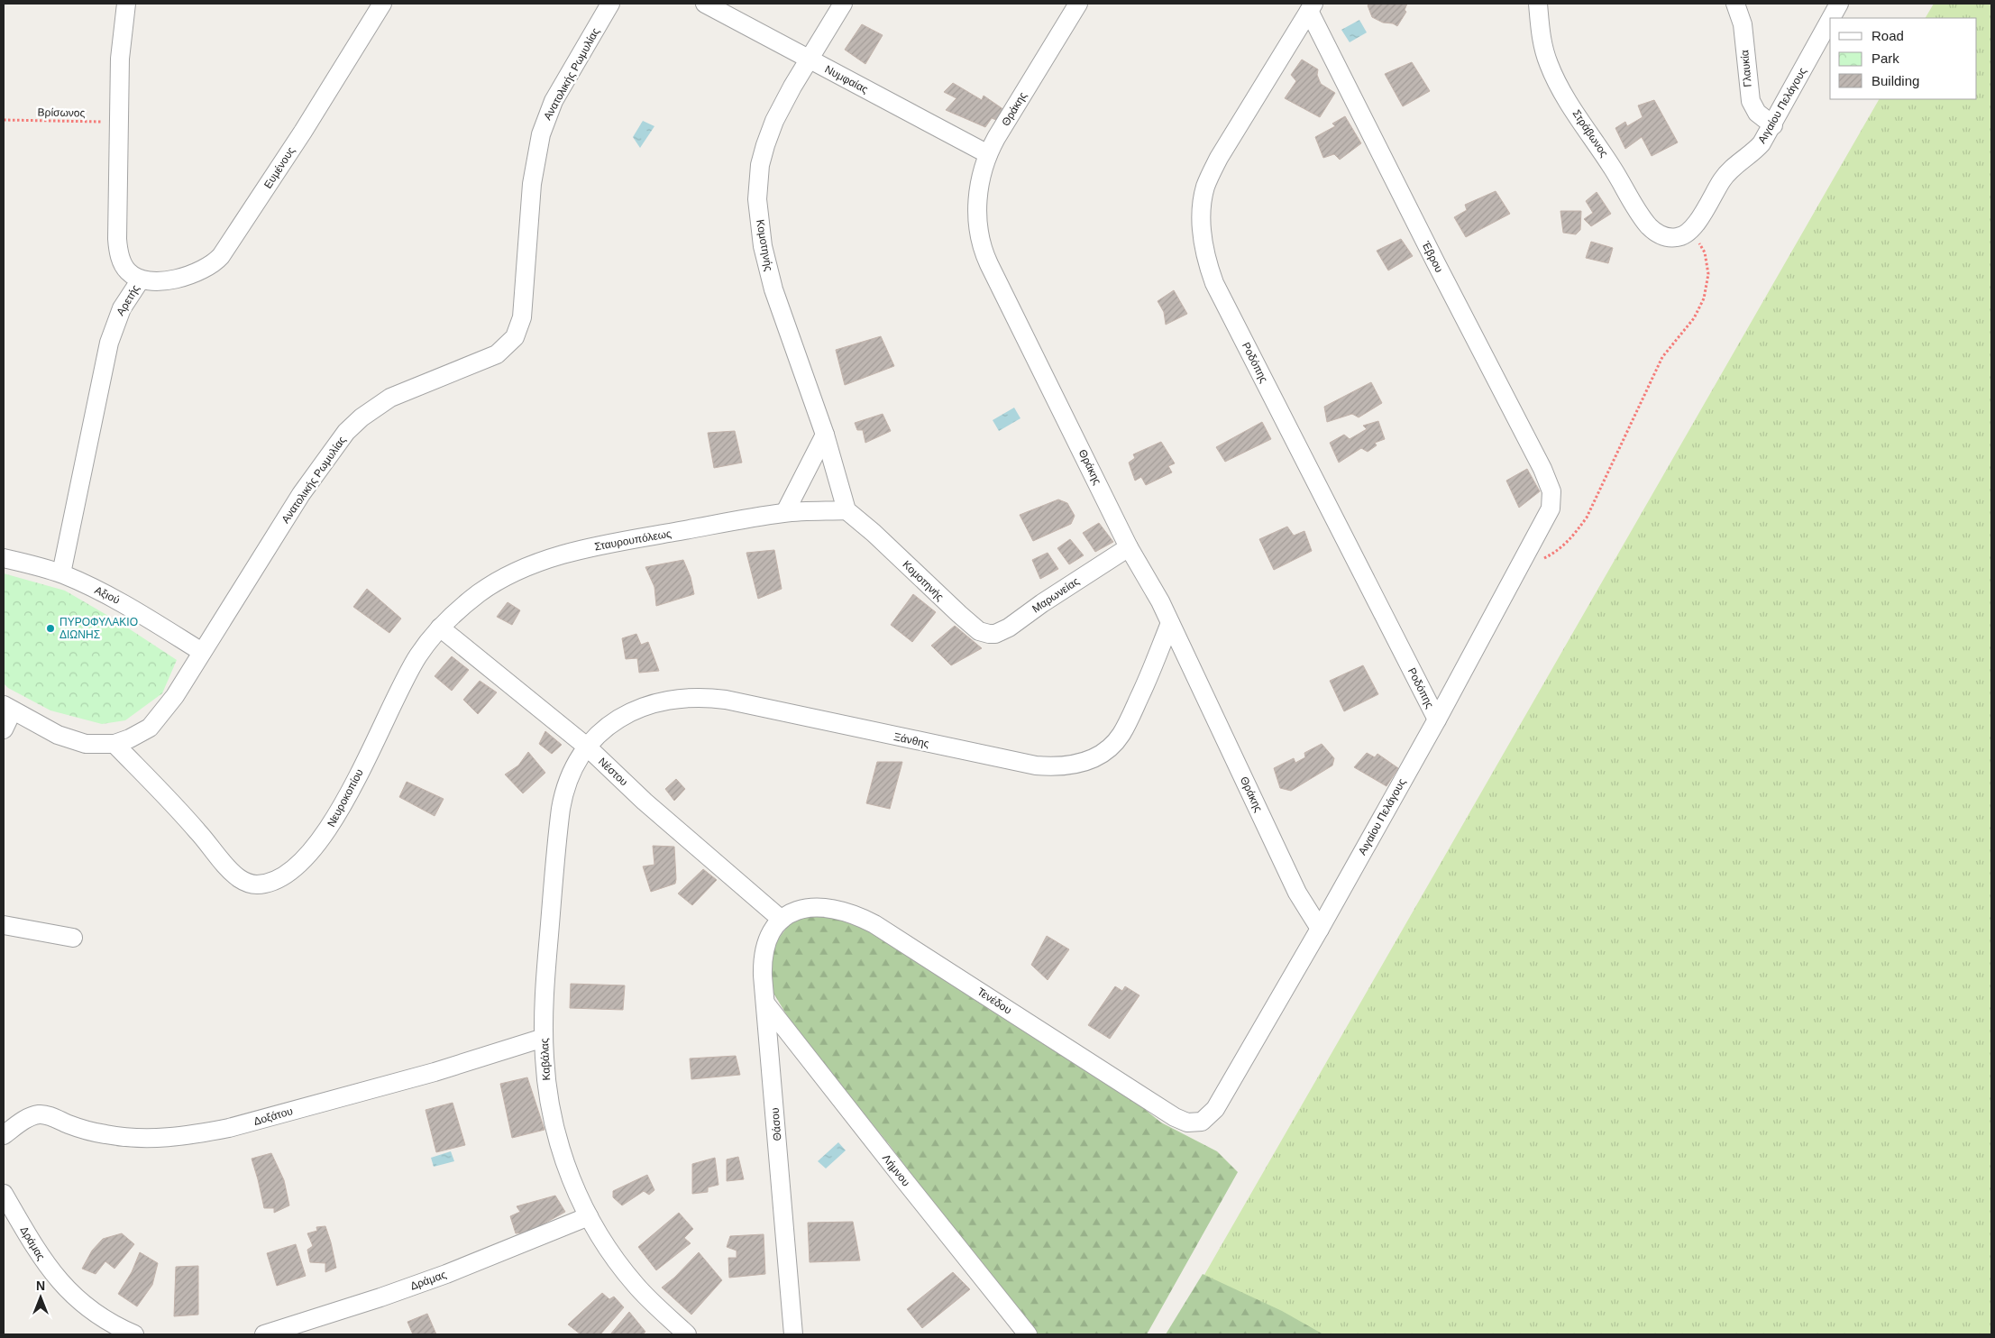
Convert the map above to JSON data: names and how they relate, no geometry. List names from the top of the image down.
{
  "streets": {
    "street": [
      "Γλαυκία",
      "Ανατολικής Ρωμυλίας",
      "Νυμφαίας",
      "Αιγαίου Πελάγους",
      "Θράκης",
      "Στράβωνος",
      "Ευμένους",
      "Κομοτηνής",
      "Έβρου",
      "Αρετής",
      "Ροδόπης",
      "Σταυρουπόλεως",
      "Αξιού",
      "Μαρωνείας",
      "Ξάνθης",
      "Νέστου",
      "Νευροκοπίου",
      "Τενέδου",
      "Καβάλας",
      "Δοξάτου",
      "Θάσου",
      "Λήμνου",
      "Δράμας"
    ],
    "path": ["Βρίσωνος"]
  },
  "crossings": [
    ["Γλαυκία", "Αιγαίου Πελάγους"],
    ["Ανατολικής Ρωμυλίας", "Αξιού"],
    ["Ανατολικής Ρωμυλίας", "Νευροκοπίου"],
    ["Νυμφαίας", "Θράκης"],
    ["Νυμφαίας", "Κομοτηνής"],
    ["Αιγαίου Πελάγους", "Θράκης"],
    ["Αιγαίου Πελάγους", "Στράβωνος"],
    ["Αιγαίου Πελάγους", "Έβρου"],
    ["Αιγαίου Πελάγους", "Ροδόπης"],
    ["Αιγαίου Πελάγους", "Τενέδου"],
    ["Θράκης", "Μαρωνείας"],
    ["Θράκης", "Ξάνθης"],
    ["Βρίσωνος", "Αρετής"],
    ["Ευμένους", "Αρετής"],
    ["Κομοτηνής", "Σταυρουπόλεως"],
    ["Κομοτηνής", "Μαρωνείας"],
    ["Έβρου", "Ροδόπης"],
    ["Αρετής", "Αξιού"],
    ["Σταυρουπόλεως", "Νέστου"],
    ["Σταυρουπόλεως", "Νευροκοπίου"],
    ["Ξάνθης", "Νέστου"],
    ["Ξάνθης", "Καβάλας"],
    ["Νέστου", "Νευροκοπίου"],
    ["Νέστου", "Τενέδου"],
    ["Νέστου", "Καβάλας"],
    ["Νέστου", "Θάσου"],
    ["Τενέδου", "Θάσου"],
    ["Καβάλας", "Δοξάτου"],
    ["Καβάλας", "Δράμας"],
    ["Θάσου", "Λήμνου"]
  ],
  "places": ["ΠΥΡΟΦΥΛΑΚΙΟ ΔΙΩΝΗΣ"],
  "legend": ["Road", "Park", "Building"],
  "north": "top"
}
